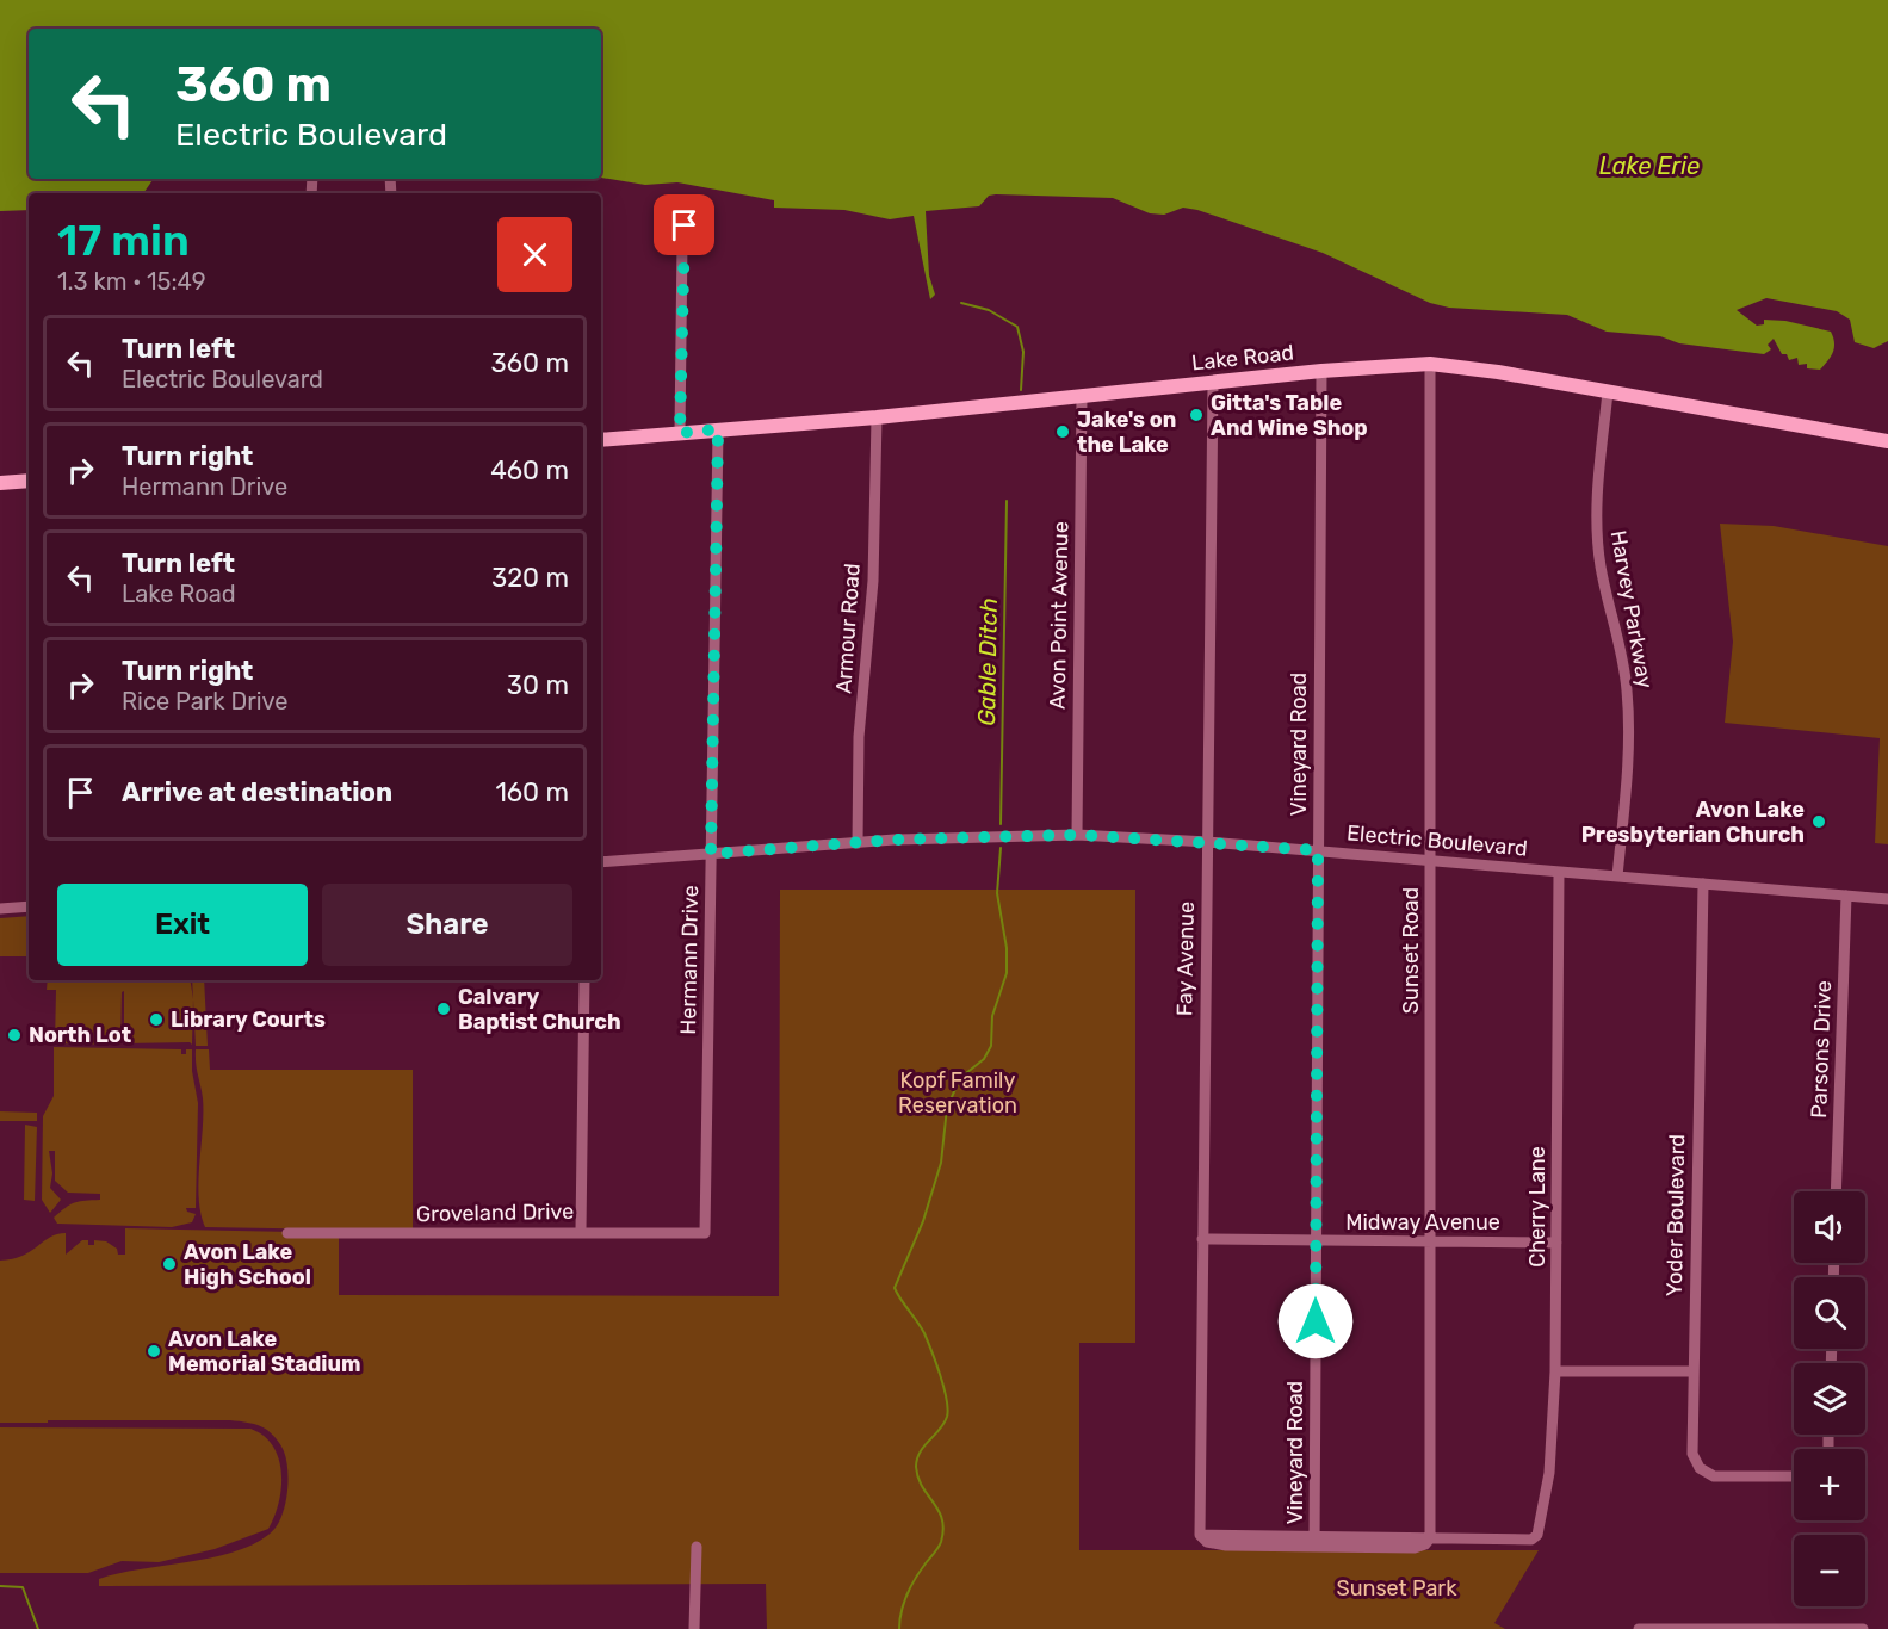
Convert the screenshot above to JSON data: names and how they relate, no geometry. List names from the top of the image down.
{
  "streets": {
    "main road": ["Lake Road"],
    "street": [
      "Harvey Parkway",
      "Avon Point Avenue",
      "Armour Road",
      "Vineyard Road",
      "Electric Boulevard",
      "Sunset Road",
      "Fay Avenue",
      "Hermann Drive",
      "Parsons Drive",
      "Cherry Lane",
      "Groveland Drive",
      "Yoder Boulevard",
      "Midway Avenue"
    ]
  },
  "crossings": [
    ["Lake Road", "Harvey Parkway"],
    ["Lake Road", "Avon Point Avenue"],
    ["Lake Road", "Armour Road"],
    ["Lake Road", "Vineyard Road"],
    ["Lake Road", "Sunset Road"],
    ["Lake Road", "Fay Avenue"],
    ["Lake Road", "Hermann Drive"],
    ["Harvey Parkway", "Electric Boulevard"],
    ["Avon Point Avenue", "Electric Boulevard"],
    ["Armour Road", "Electric Boulevard"],
    ["Vineyard Road", "Electric Boulevard"],
    ["Vineyard Road", "Fay Avenue"],
    ["Vineyard Road", "Midway Avenue"],
    ["Electric Boulevard", "Sunset Road"],
    ["Electric Boulevard", "Fay Avenue"],
    ["Electric Boulevard", "Hermann Drive"],
    ["Electric Boulevard", "Parsons Drive"],
    ["Electric Boulevard", "Cherry Lane"],
    ["Electric Boulevard", "Yoder Boulevard"],
    ["Sunset Road", "Cherry Lane"],
    ["Sunset Road", "Midway Avenue"],
    ["Fay Avenue", "Midway Avenue"],
    ["Hermann Drive", "Groveland Drive"],
    ["Cherry Lane", "Midway Avenue"]
  ],
  "water": ["Lake Erie", "Gable Ditch"],
  "parks": ["Kopf Family Reservation", "Sunset Park"],
  "places": [
    "Gitta's Table And Wine Shop",
    "Jake's on the Lake",
    "Avon Lake Presbyterian Church",
    "Calvary Baptist Church",
    "Library Courts",
    "North Lot",
    "Avon Lake High School",
    "Avon Lake Memorial Stadium"
  ],
  "page": {
    "turn": ["360 m", "Electric Boulevard"],
    "heading": ["17 min", "1.3 km · 15:49"],
    "list": [
      {
        "name": "Turn left",
        "note": "Electric Boulevard",
        "value": "360 m"
      },
      {
        "name": "Turn right",
        "note": "Hermann Drive",
        "value": "460 m"
      },
      {
        "name": "Turn left",
        "note": "Lake Road",
        "value": "320 m"
      },
      {
        "name": "Turn right",
        "note": "Rice Park Drive",
        "value": "30 m"
      },
      {
        "name": "Arrive at destination",
        "value": "160 m"
      }
    ],
    "buttons": ["Exit", "Share"],
    "map_buttons": ["+", "−"]
  }
}
